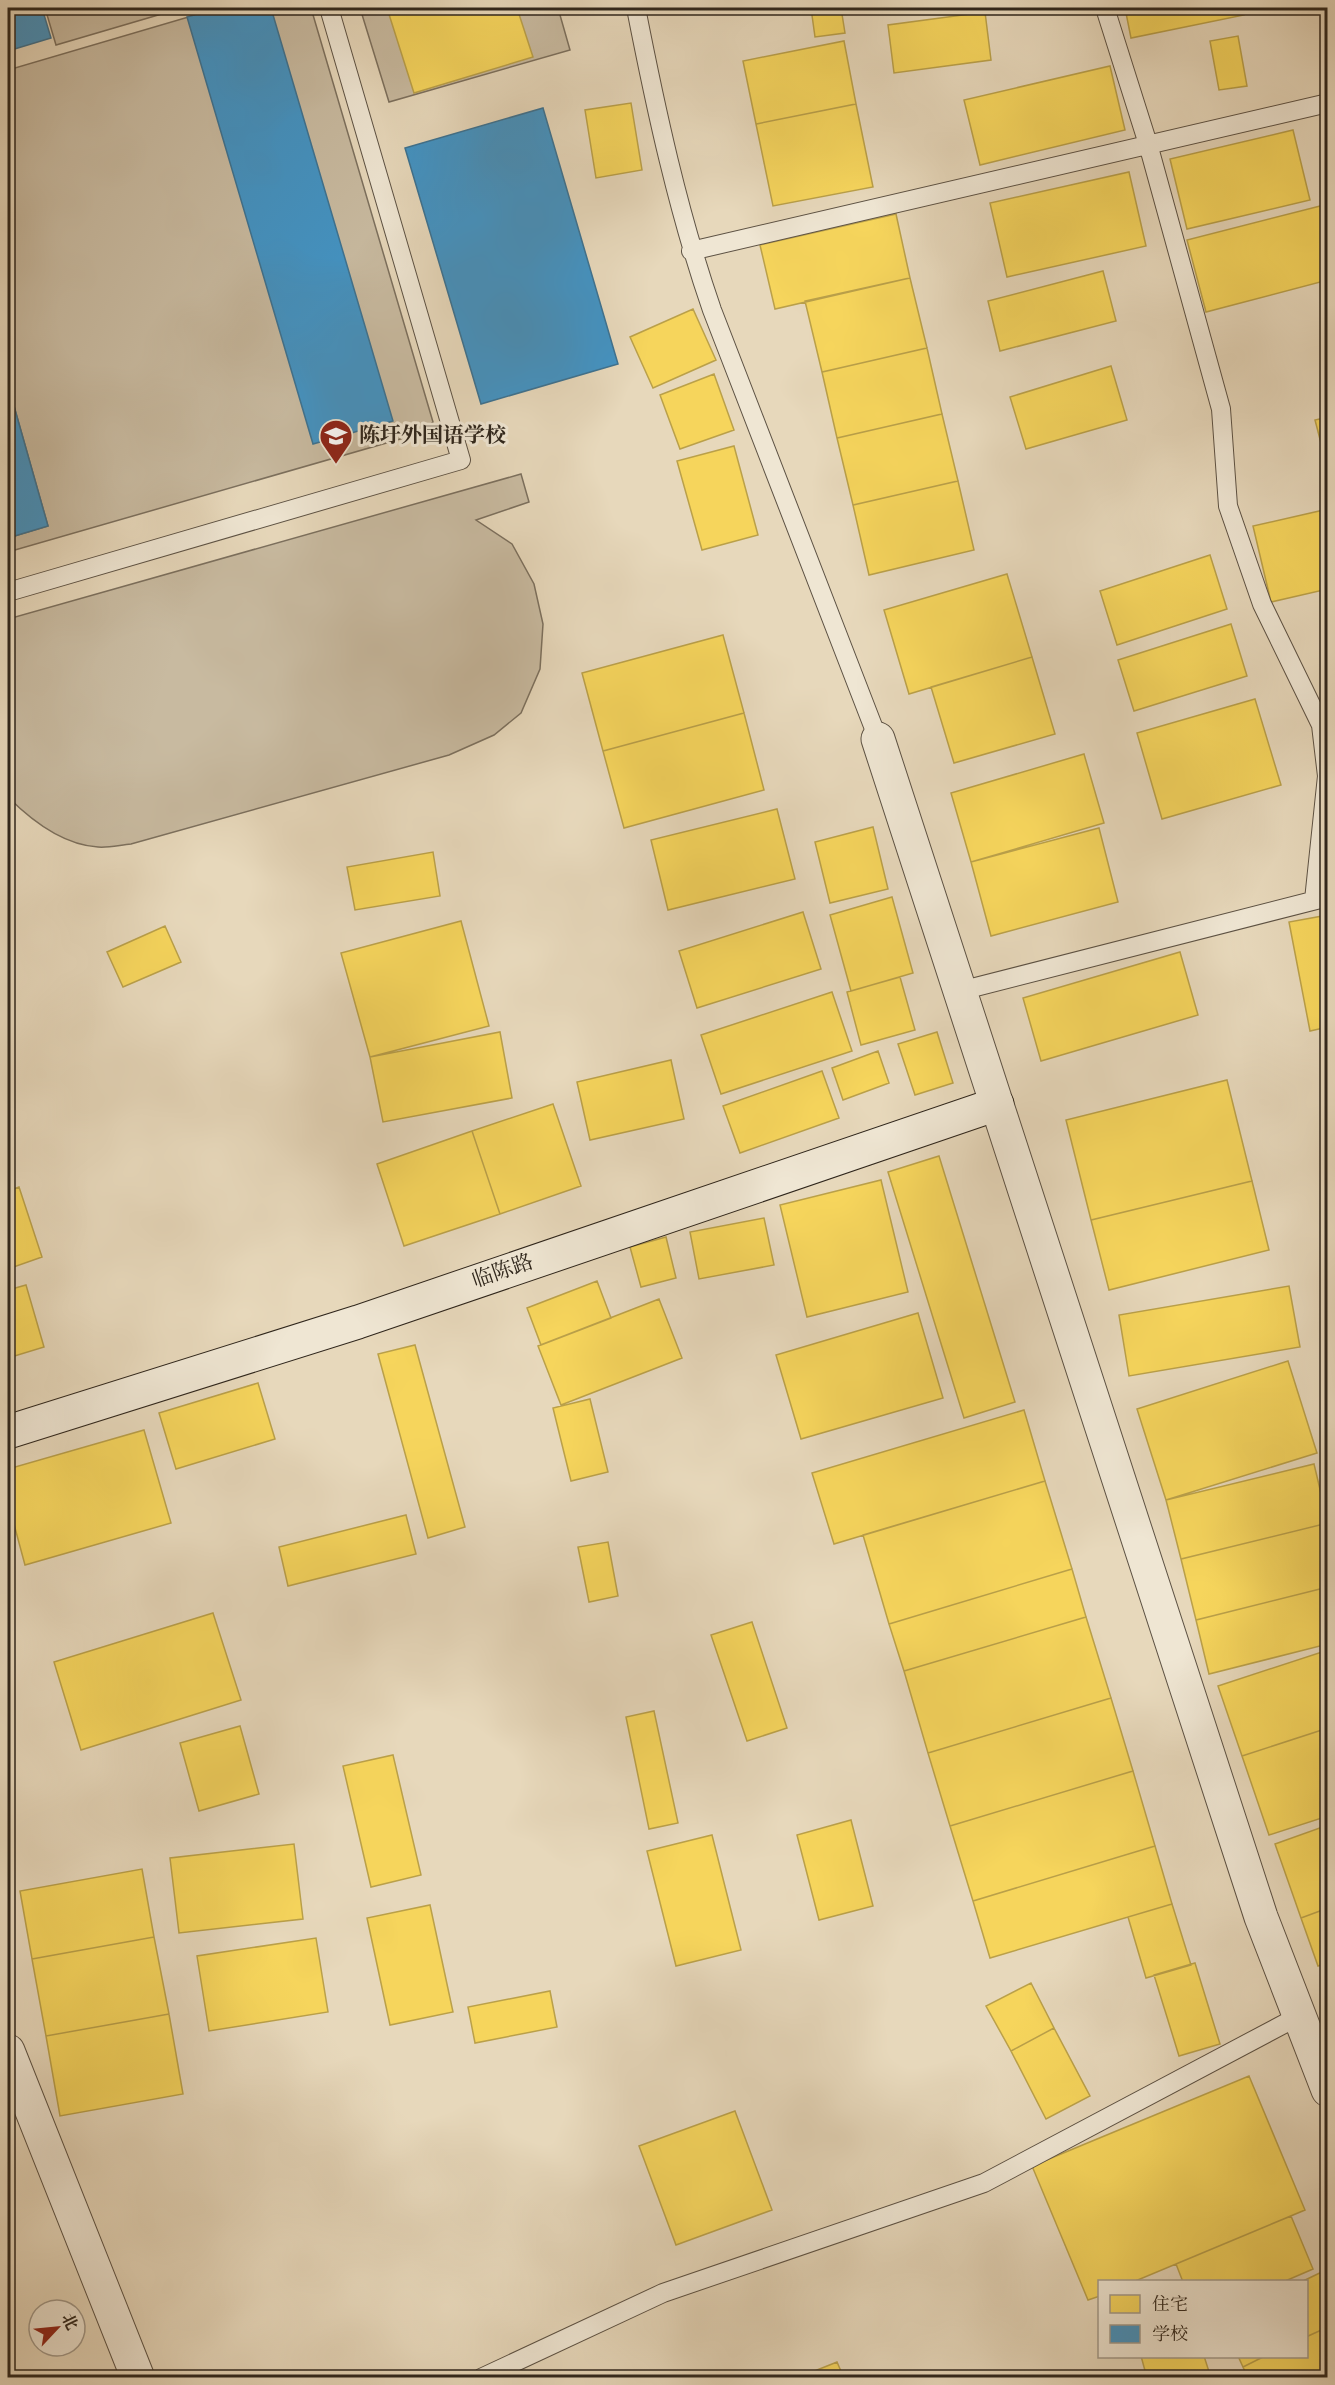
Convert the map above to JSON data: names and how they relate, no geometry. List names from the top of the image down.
{
  "streets": {
    "street": ["临陈路"]
  },
  "places": {
    "school or university": ["陈圩外国语学校"]
  },
  "legend": ["住宅", "学校"],
  "north": "top right"
}
